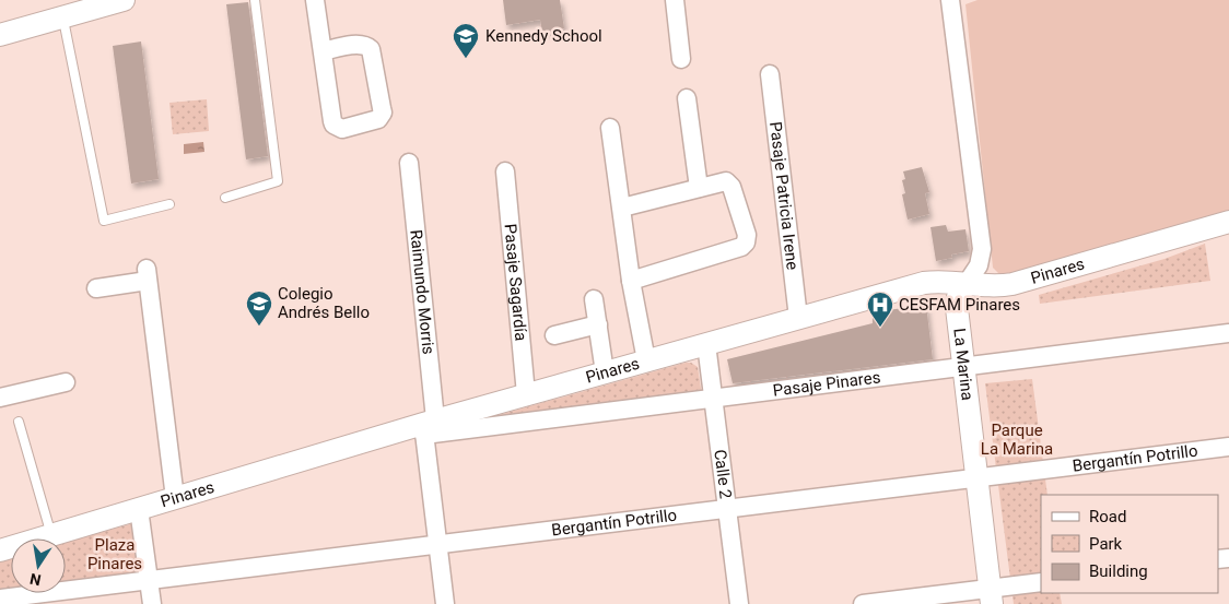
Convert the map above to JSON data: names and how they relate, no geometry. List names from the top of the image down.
{
  "streets": {
    "street": [
      "Pasaje Patricia Irene",
      "Pinares",
      "Pasaje Sagardía",
      "Raimundo Morris",
      "La Marina",
      "Pasaje Pinares",
      "Bergantín Potrillo",
      "Calle 2"
    ]
  },
  "crossings": [
    ["Pasaje Patricia Irene", "Pinares"],
    ["Pinares", "Pasaje Sagardía"],
    ["Pinares", "Raimundo Morris"],
    ["Pinares", "La Marina"],
    ["Pinares", "Pasaje Pinares"],
    ["Pinares", "Calle 2"],
    ["Raimundo Morris", "Pasaje Pinares"],
    ["Raimundo Morris", "Bergantín Potrillo"],
    ["La Marina", "Pasaje Pinares"],
    ["La Marina", "Bergantín Potrillo"],
    ["Pasaje Pinares", "Calle 2"],
    ["Bergantín Potrillo", "Calle 2"]
  ],
  "parks": ["Parque La Marina", "Plaza Pinares"],
  "places": {
    "school or university": ["Kennedy School", "Colegio Andrés Bello"],
    "hospital": ["CESFAM Pinares"]
  },
  "legend": ["Road", "Park", "Building"],
  "north": "bottom"
}
